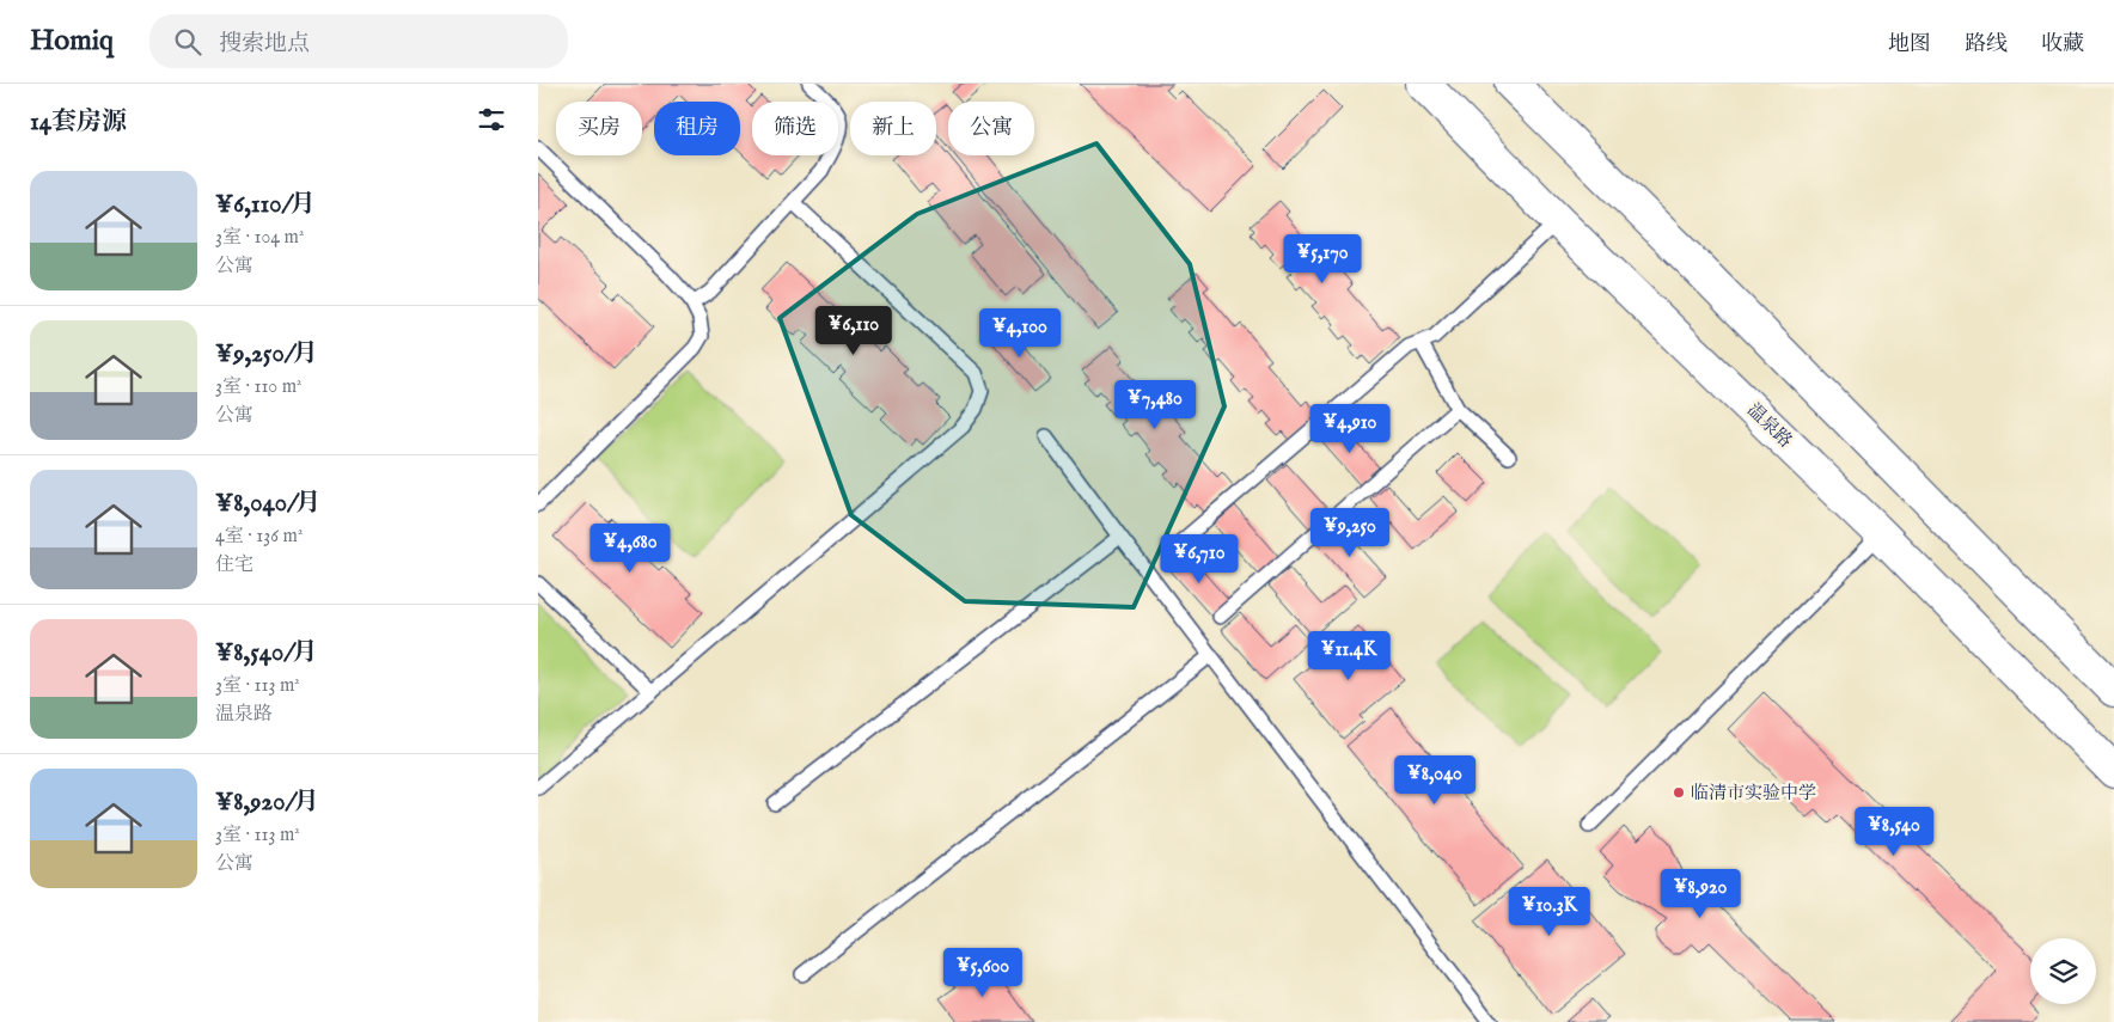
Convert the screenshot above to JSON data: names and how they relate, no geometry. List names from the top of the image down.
{
  "streets": {
    "main road": ["温泉路"]
  },
  "places": ["临清市实验中学"],
  "page": {
    "header": "Homiq",
    "search": "搜索地点",
    "nav": ["地图", "路线", "收藏"],
    "heading": "14套房源",
    "chip": [
      "买房",
      "租房",
      "筛选",
      "新上",
      "公寓"
    ],
    "list": [
      {
        "name": "¥6,110/月",
        "note": "3室 · 104 m² · 公寓"
      },
      {
        "name": "¥9,250/月",
        "note": "3室 · 110 m² · 公寓"
      },
      {
        "name": "¥8,040/月",
        "note": "4室 · 136 m² · 住宅"
      },
      {
        "name": "¥8,540/月",
        "note": "3室 · 113 m² · 温泉路"
      },
      {
        "name": "¥8,920/月",
        "note": "3室 · 113 m² · 公寓"
      }
    ],
    "price": [
      "¥5,170",
      "¥6,110",
      "¥4,100",
      "¥7,480",
      "¥4,910",
      "¥9,250",
      "¥4,680",
      "¥6,710",
      "¥11.4K",
      "¥8,040",
      "¥8,540",
      "¥8,920",
      "¥10.3K",
      "¥5,600"
    ]
  }
}
